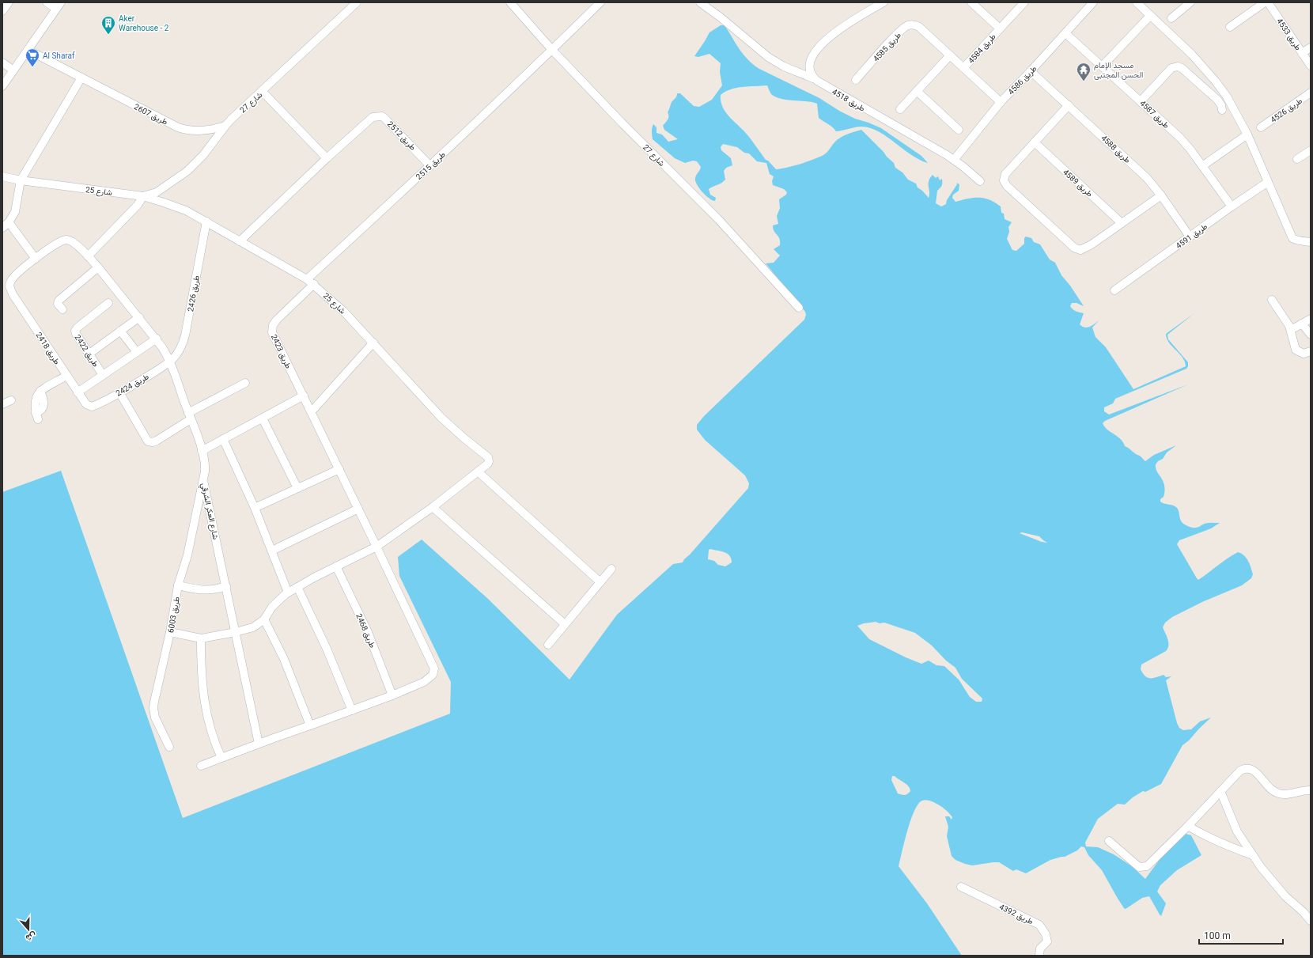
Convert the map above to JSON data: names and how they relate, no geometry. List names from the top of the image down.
{
  "streets": {
    "street": [
      "طريق 4533",
      "طريق 4585",
      "طريق 4584",
      "طريق 4586",
      "طريق 4518",
      "شارع 27",
      "طريق 4526",
      "طريق 2607",
      "طريق 4587",
      "طريق 2512",
      "طريق 4588",
      "طريق 2515",
      "طريق 4589",
      "شارع 25",
      "طريق 4591",
      "طريق 2426",
      "طريق 2418",
      "طريق 2422",
      "طريق 2423",
      "طريق 2424",
      "شارع العكر الشرقي",
      "طريق 6003",
      "طريق 2468",
      "طريق 4392"
    ]
  },
  "crossings": [
    ["طريق 4585", "طريق 4584"],
    ["طريق 4585", "طريق 4586"],
    ["طريق 4586", "طريق 4518"],
    ["طريق 4586", "طريق 4587"],
    ["طريق 4586", "طريق 4588"],
    ["شارع 27", "طريق 2607"],
    ["شارع 27", "طريق 2515"],
    ["شارع 27", "شارع 25"],
    ["طريق 4587", "طريق 4591"],
    ["طريق 2512", "طريق 2515"],
    ["طريق 2512", "شارع 25"],
    ["طريق 4588", "طريق 4591"],
    ["طريق 2515", "شارع 25"],
    ["طريق 2515", "طريق 2423"],
    ["شارع 25", "طريق 2426"],
    ["شارع 25", "طريق 2423"],
    ["شارع 25", "طريق 2468"],
    ["طريق 2426", "طريق 2424"],
    ["طريق 2426", "شارع العكر الشرقي"],
    ["طريق 2418", "طريق 2422"],
    ["طريق 2418", "طريق 2424"],
    ["طريق 2422", "شارع العكر الشرقي"],
    ["طريق 2423", "طريق 2468"],
    ["طريق 2424", "شارع العكر الشرقي"],
    ["شارع العكر الشرقي", "طريق 6003"]
  ],
  "places": {
    "building": ["Aker Warehouse - 2"],
    "supermarket": ["Al Sharaf"],
    "temple": ["مسجد الإمام الحسن المجتبى"]
  },
  "scale_bar": "100 m",
  "north": "bottom"
}
